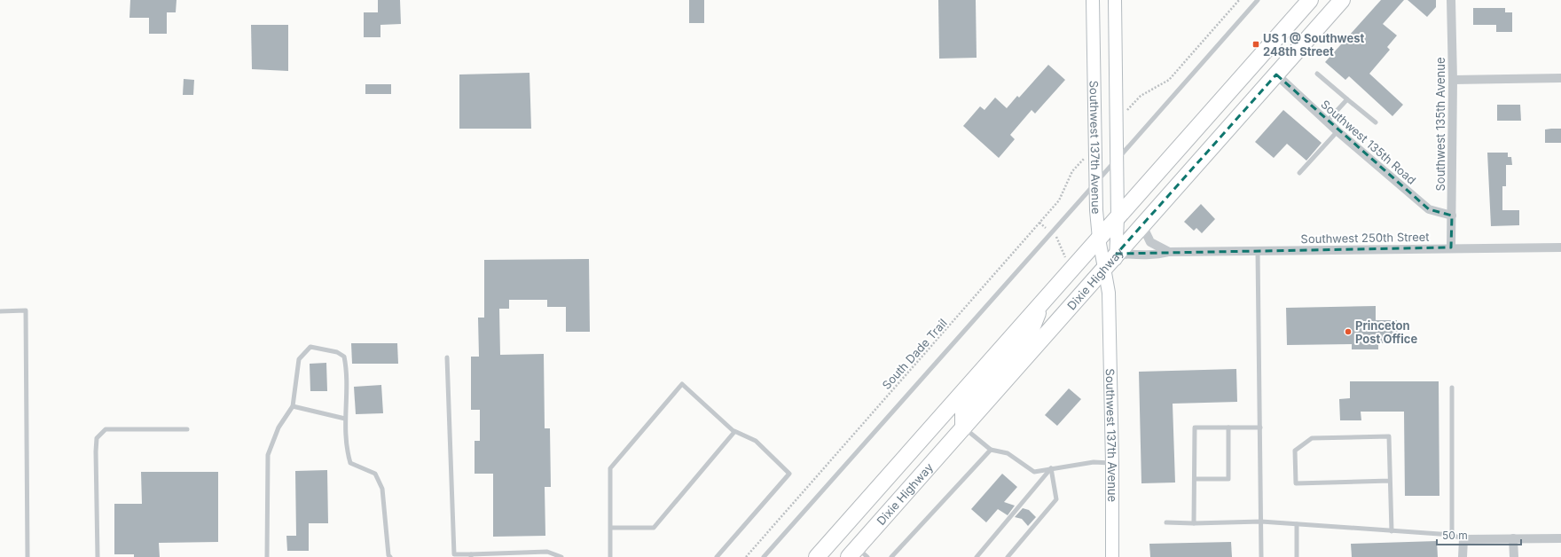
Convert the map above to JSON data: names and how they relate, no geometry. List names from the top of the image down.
{
  "streets": {
    "highway": ["Dixie Highway"],
    "main road": ["Southwest 137th Avenue"],
    "street": ["Southwest 135th Avenue", "Southwest 135th Road", "Southwest 250th Street"],
    "path": ["South Dade Trail"]
  },
  "crossings": [
    ["Southwest 135th Avenue", "Southwest 135th Road"],
    ["Southwest 135th Avenue", "Southwest 250th Street"],
    ["Southwest 135th Road", "Dixie Highway"],
    ["Southwest 137th Avenue", "Southwest 250th Street"],
    ["Southwest 137th Avenue", "Dixie Highway"],
    ["Southwest 250th Street", "Dixie Highway"]
  ],
  "places": {
    "transit": ["US 1 @ Southwest 248th Street"],
    "other": ["Princeton Post Office"]
  },
  "scale_bar": "50 m"
}
